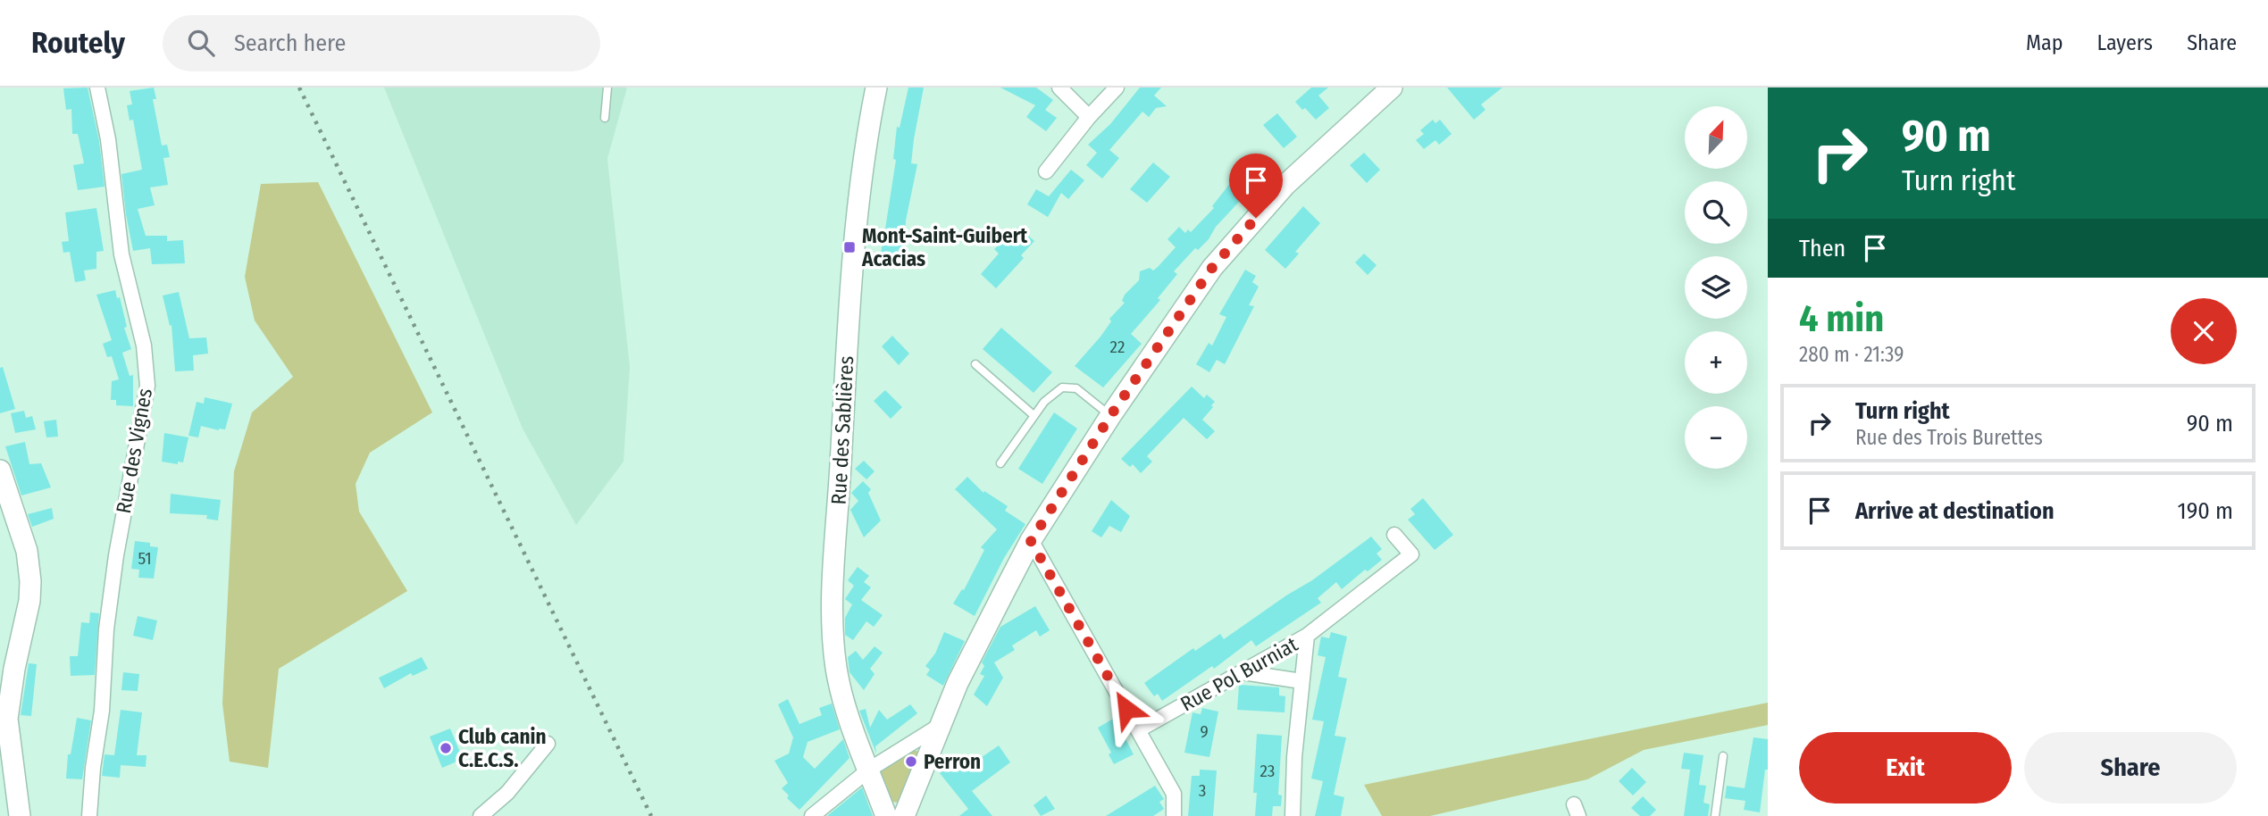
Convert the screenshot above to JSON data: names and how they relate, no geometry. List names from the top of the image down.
{
  "streets": {
    "street": ["Rue des Sablières", "Rue des Vignes", "Rue Pol Burniat"]
  },
  "places": {
    "transit": ["Mont-Saint-Guibert Acacias"],
    "other": ["Club canin C.E.C.S.", "Perron"]
  },
  "house_numbers": [
    "22",
    "51",
    "9",
    "23",
    "3"
  ],
  "north": "top right",
  "page": {
    "header": "Routely",
    "search": "Search here",
    "nav": ["Map", "Layers", "Share"],
    "turn": ["90 m", "Turn right"],
    "map_buttons": ["+", "−"],
    "then": "Then",
    "heading": ["4 min", "280 m · 21:39"],
    "list": [
      {
        "name": "Turn right",
        "note": "Rue des Trois Burettes",
        "value": "90 m"
      },
      {
        "name": "Arrive at destination",
        "value": "190 m"
      }
    ],
    "buttons": ["Exit", "Share"]
  }
}
